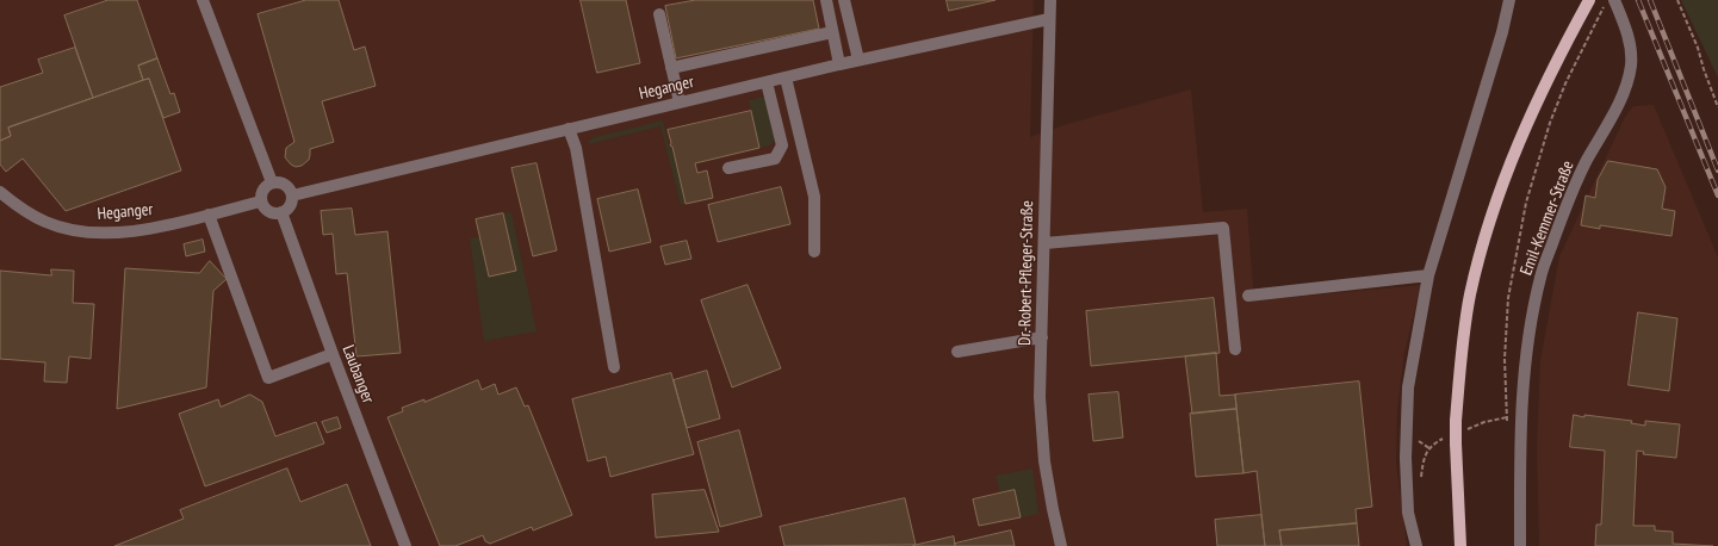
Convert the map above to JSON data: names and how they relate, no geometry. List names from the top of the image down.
{
  "streets": {
    "street": [
      "Heganger",
      "Emil-Kemmer-Straße",
      "Dr.-Robert-Pfleger-Straße",
      "Laubanger"
    ]
  },
  "crossings": [
    ["Heganger", "Dr.-Robert-Pfleger-Straße"],
    ["Heganger", "Laubanger"]
  ]
}
